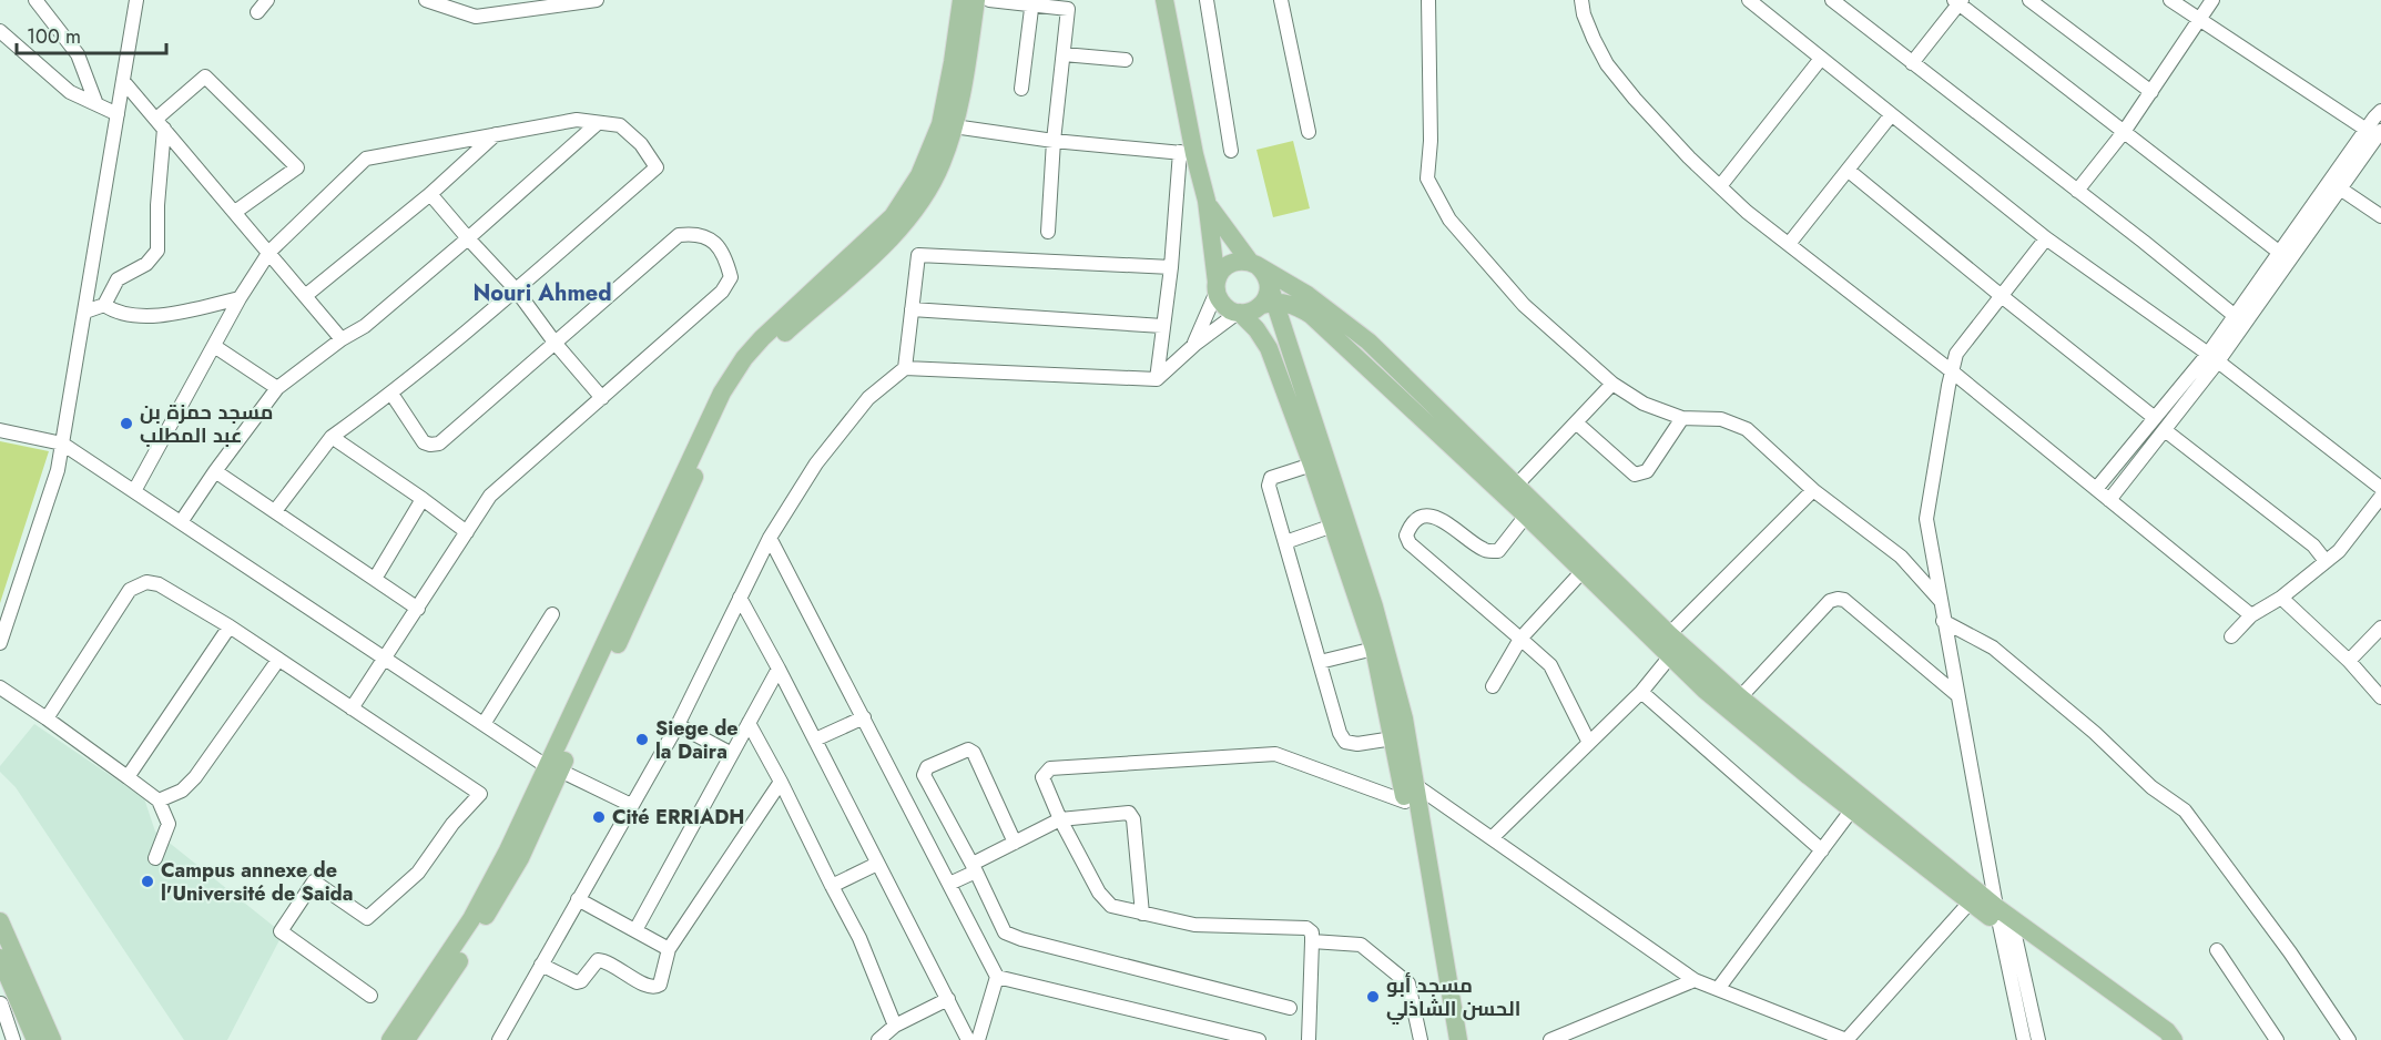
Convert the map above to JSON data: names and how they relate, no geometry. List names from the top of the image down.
{
  "districts": ["Nouri Ahmed"],
  "places": [
    "مسجد حمزة بن عبد المطلب",
    "Siege de la Daira",
    "Cité ERRIADH",
    "Campus annexe de l'Université de Saida",
    "مسجد أبو الحسن الشاذلي"
  ],
  "scale_bar": "100 m"
}
